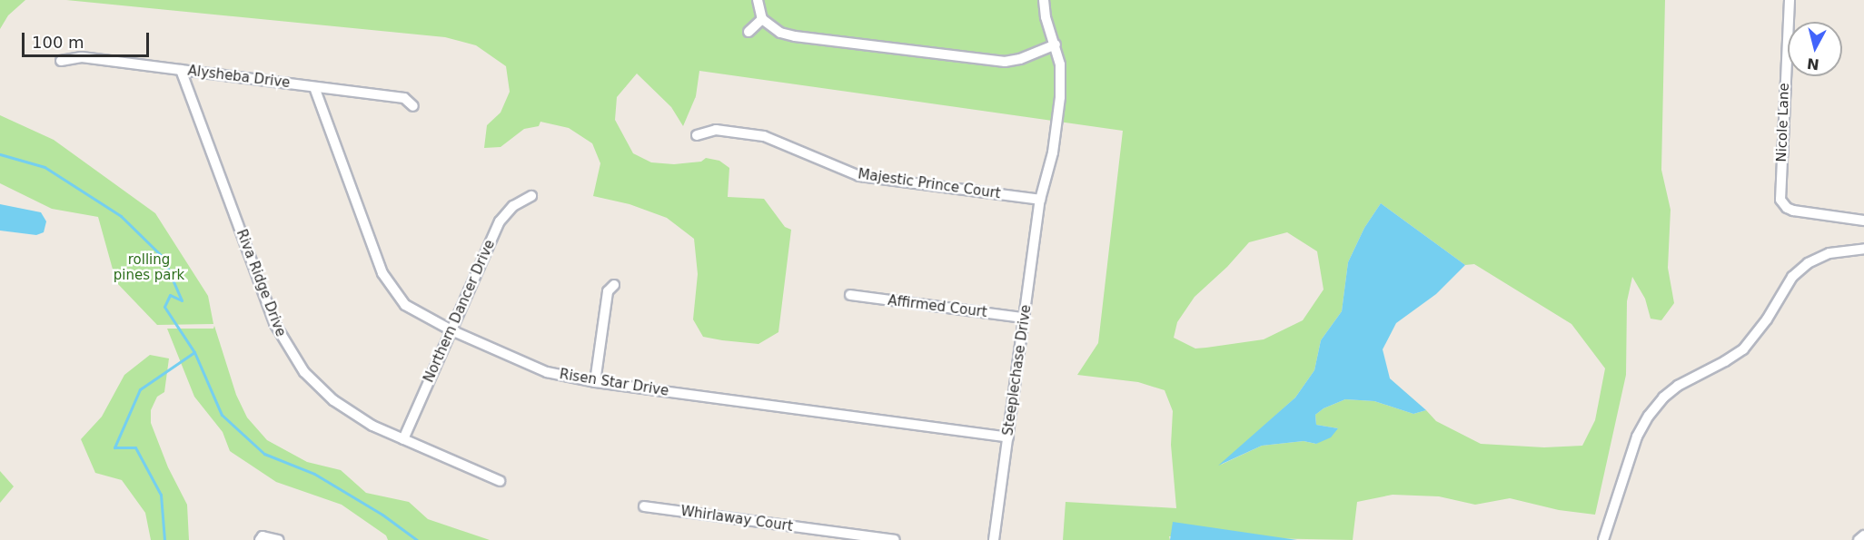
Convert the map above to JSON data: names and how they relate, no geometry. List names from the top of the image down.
{
  "streets": {
    "street": [
      "Alysheba Drive",
      "Nicole Lane",
      "Majestic Prince Court",
      "Riva Ridge Drive",
      "Affirmed Court",
      "Northern Dancer Drive",
      "Steeplechase Drive",
      "Risen Star Drive",
      "Whirlaway Court"
    ]
  },
  "crossings": [
    ["Alysheba Drive", "Riva Ridge Drive"],
    ["Alysheba Drive", "Risen Star Drive"],
    ["Majestic Prince Court", "Steeplechase Drive"],
    ["Riva Ridge Drive", "Northern Dancer Drive"],
    ["Affirmed Court", "Steeplechase Drive"],
    ["Northern Dancer Drive", "Risen Star Drive"],
    ["Steeplechase Drive", "Risen Star Drive"]
  ],
  "parks": ["rolling pines park"],
  "scale_bar": "100 m",
  "north": "bottom"
}
